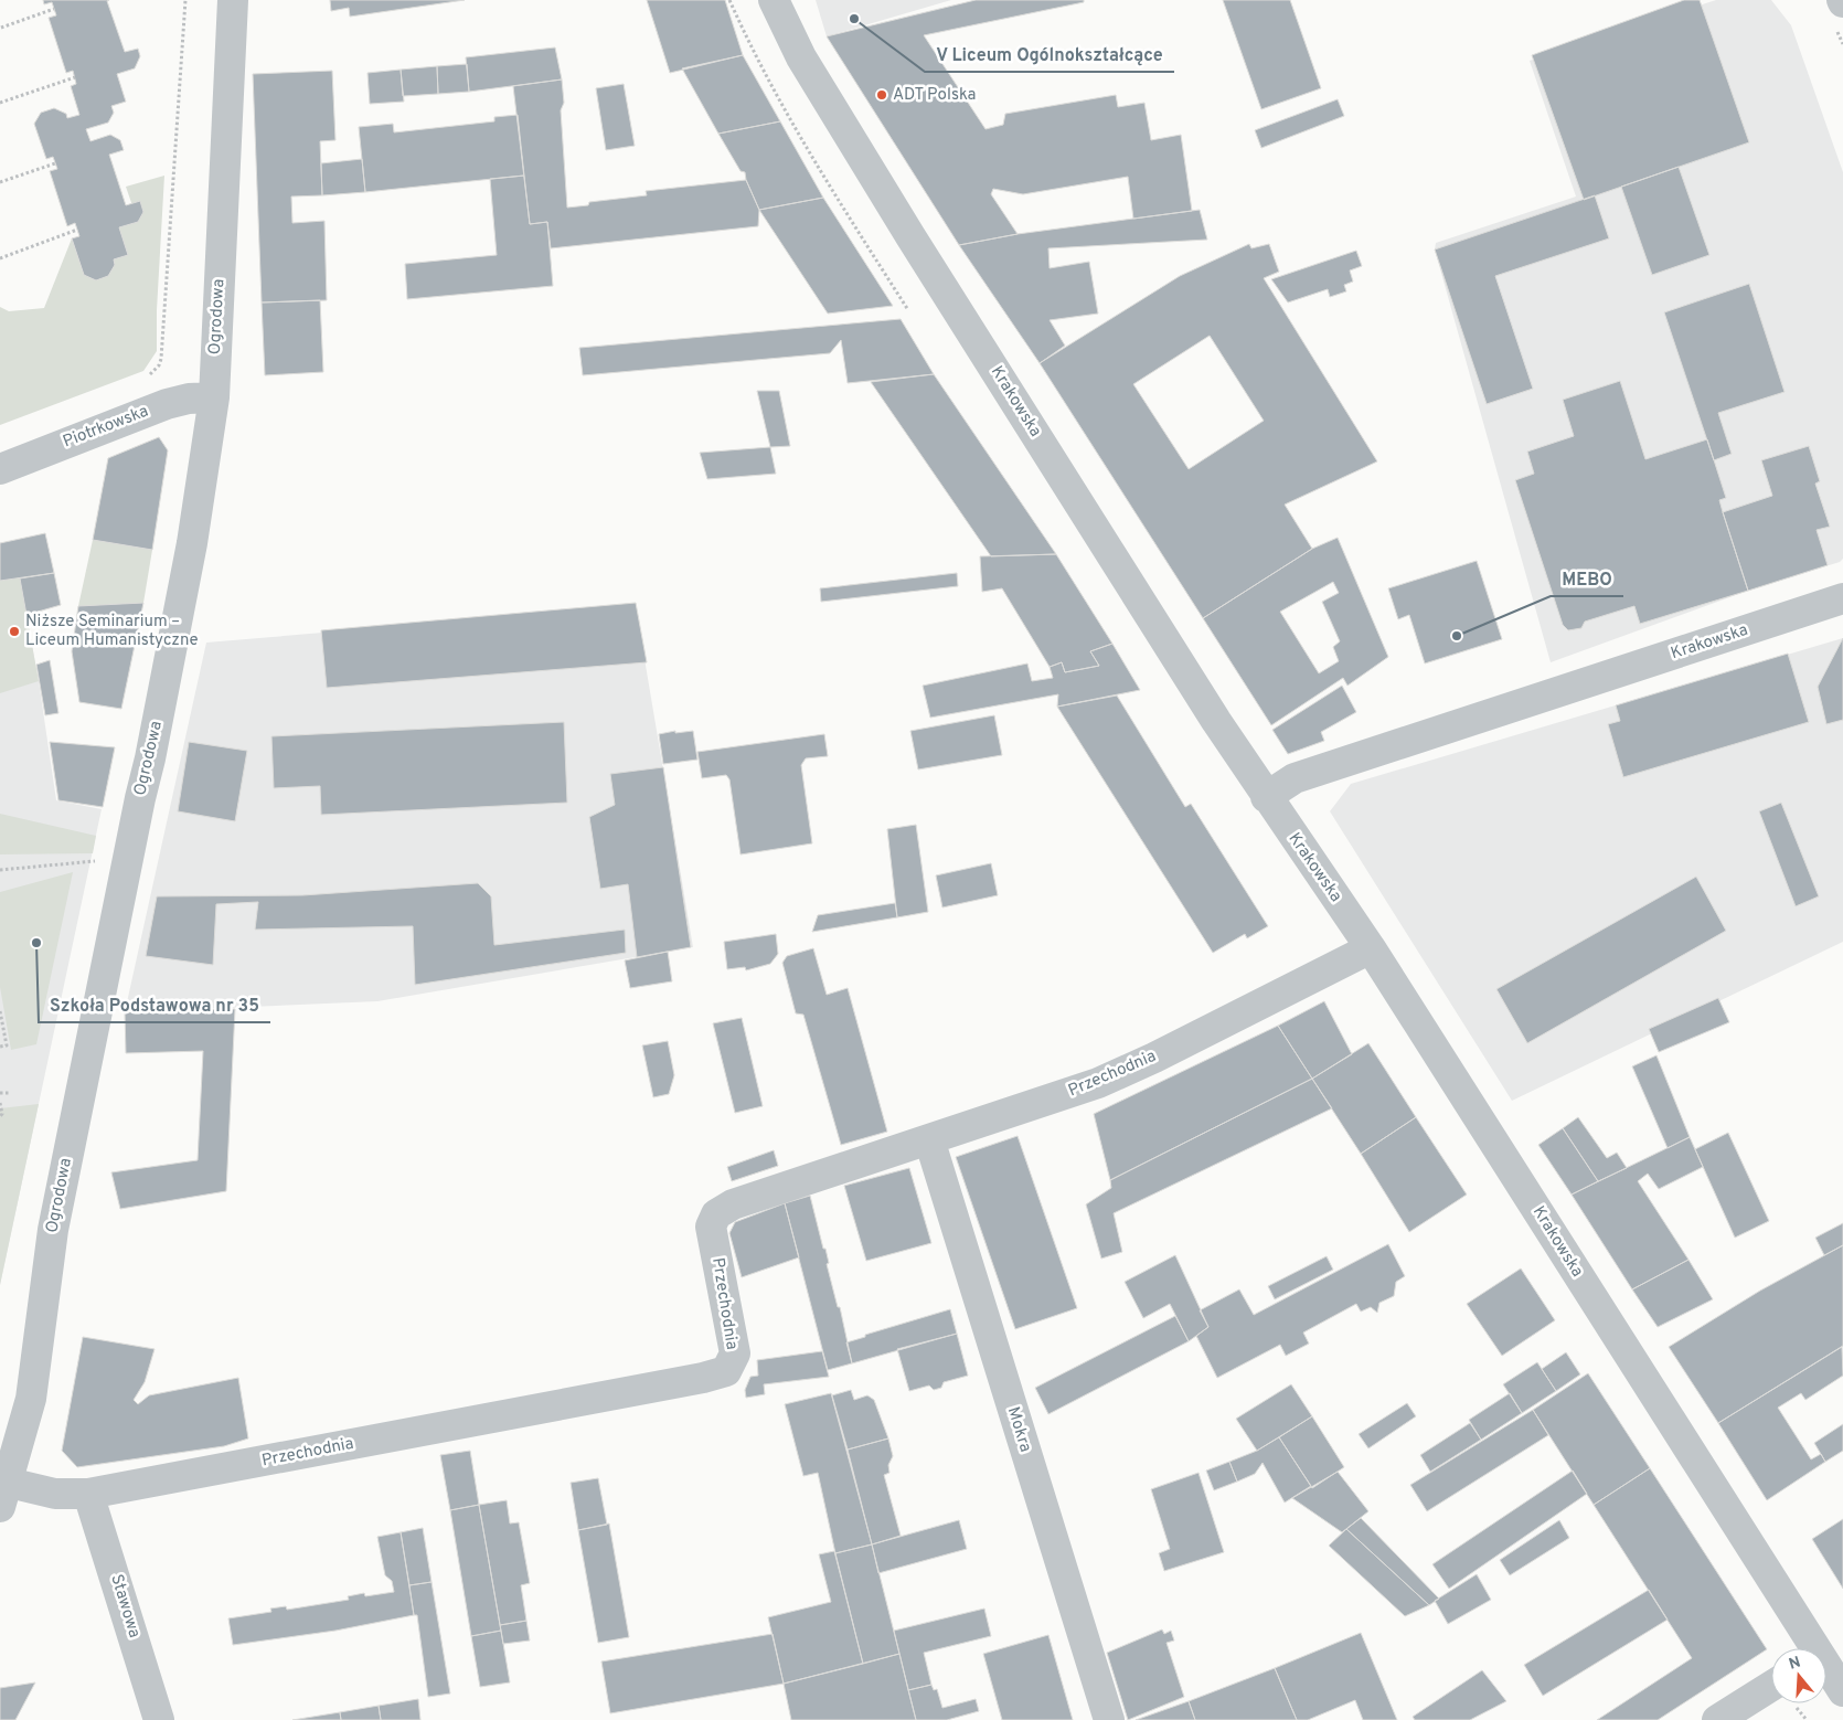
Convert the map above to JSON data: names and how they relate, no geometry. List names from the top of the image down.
{
  "streets": {
    "street": [
      "Ogrodowa",
      "Krakowska",
      "Piotrkowska",
      "Przechodnia",
      "Mokra",
      "Stawowa"
    ]
  },
  "crossings": [
    ["Ogrodowa", "Piotrkowska"],
    ["Ogrodowa", "Przechodnia"],
    ["Krakowska", "Przechodnia"],
    ["Przechodnia", "Mokra"],
    ["Przechodnia", "Stawowa"]
  ],
  "places": [
    "V Liceum Ogólnokształcące",
    "ADT Polska",
    "Niższe Seminarium – Liceum Humanistyczne",
    "MEBO",
    "Szkoła Podstawowa nr 35"
  ],
  "north": "top"
}
